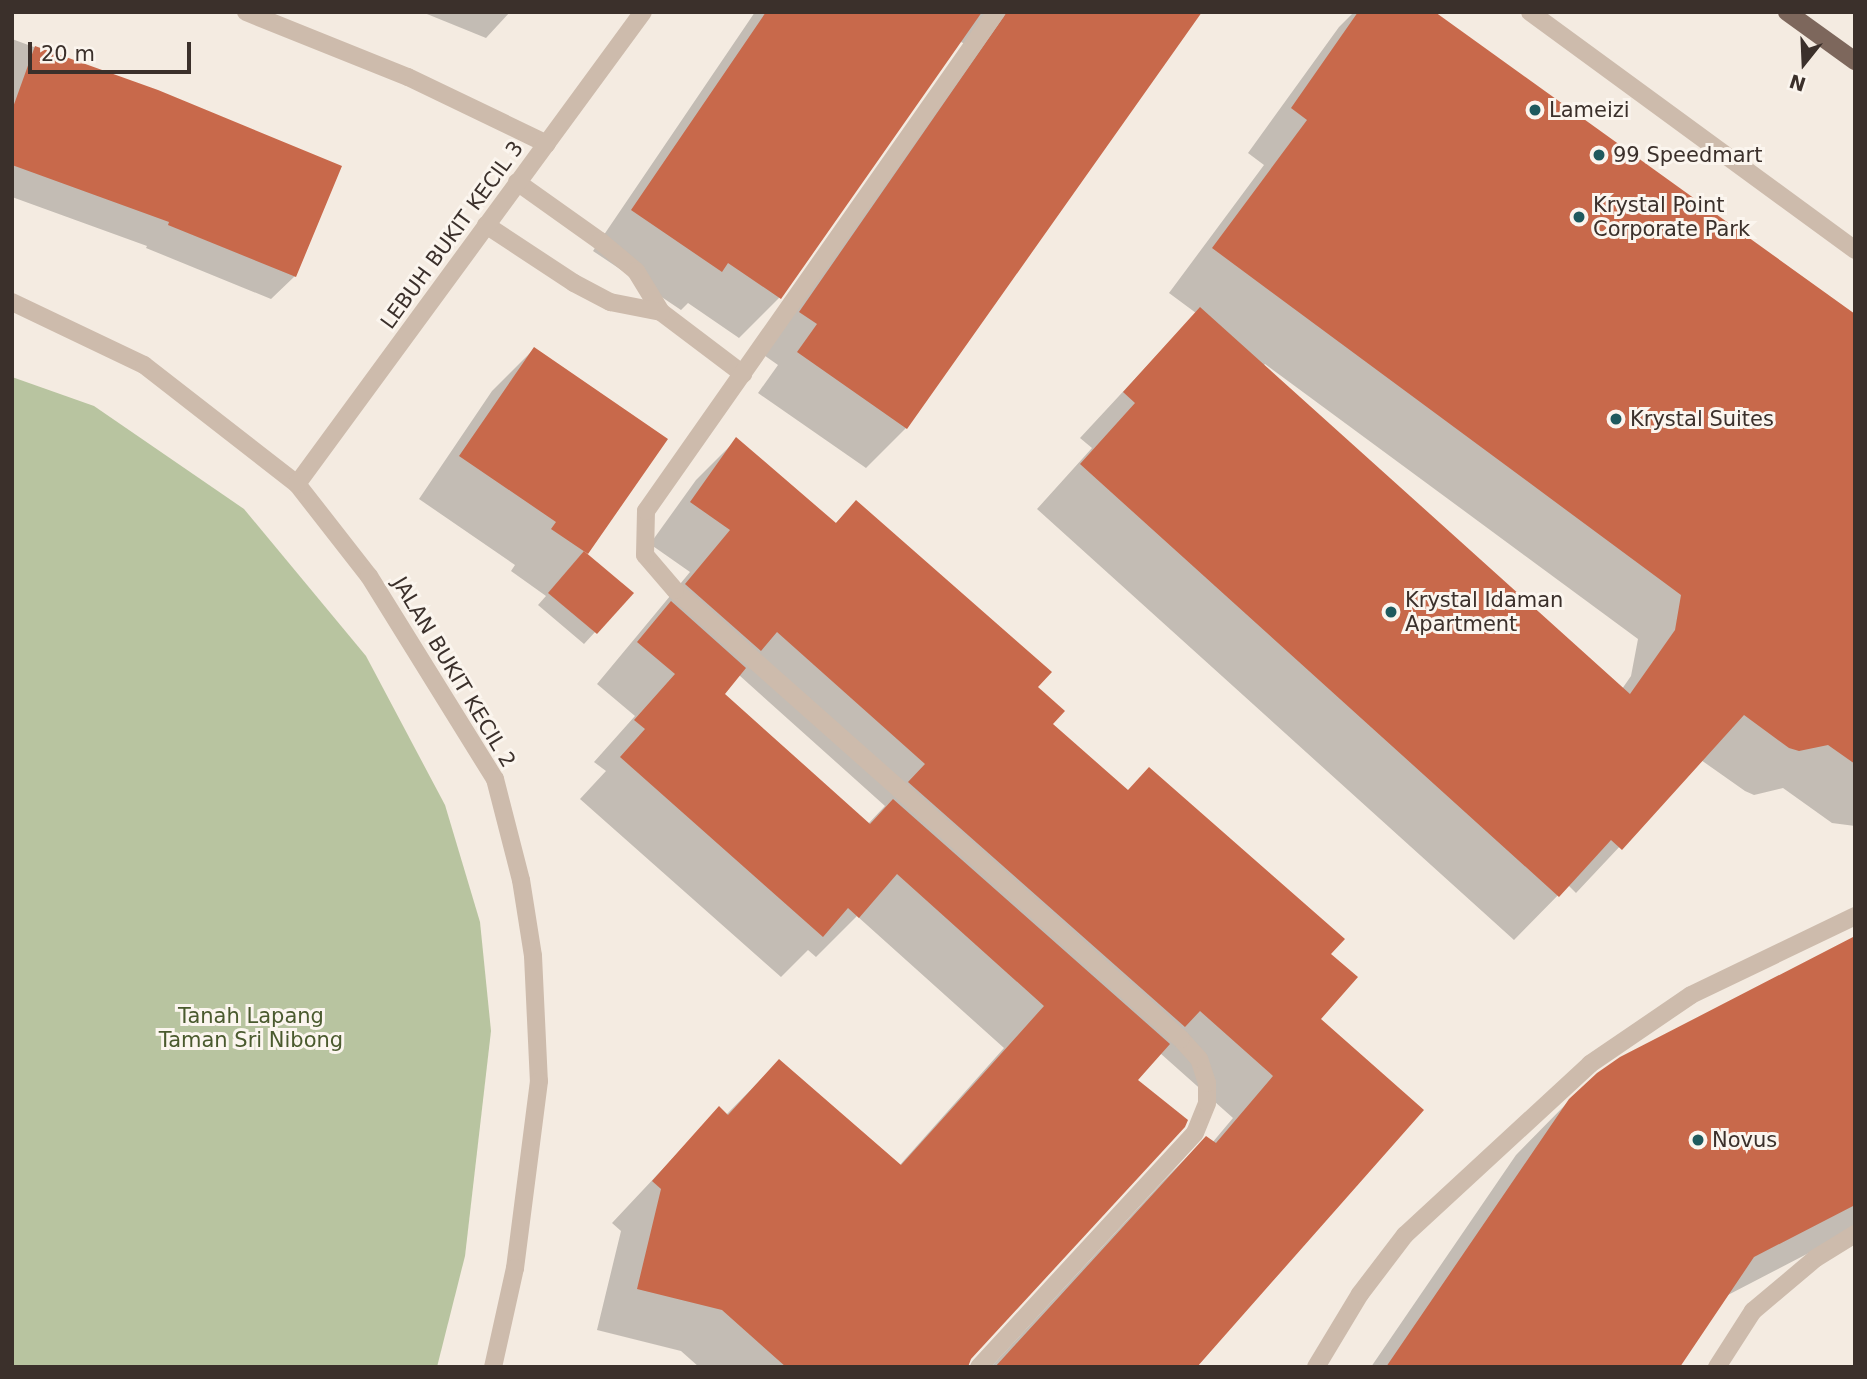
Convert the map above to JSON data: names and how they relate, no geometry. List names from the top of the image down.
{
  "streets": {
    "street": ["LEBUH BUKIT KECIL 3", "JALAN BUKIT KECIL 2"]
  },
  "crossings": [
    ["LEBUH BUKIT KECIL 3", "JALAN BUKIT KECIL 2"]
  ],
  "parks": ["Tanah Lapang Taman Sri Nibong"],
  "places": [
    "Lameizi",
    "99 Speedmart",
    "Krystal Point Corporate Park",
    "Krystal Suites",
    "Krystal Idaman Apartment",
    "Novus"
  ],
  "scale_bar": "20 m",
  "north": "bottom"
}
